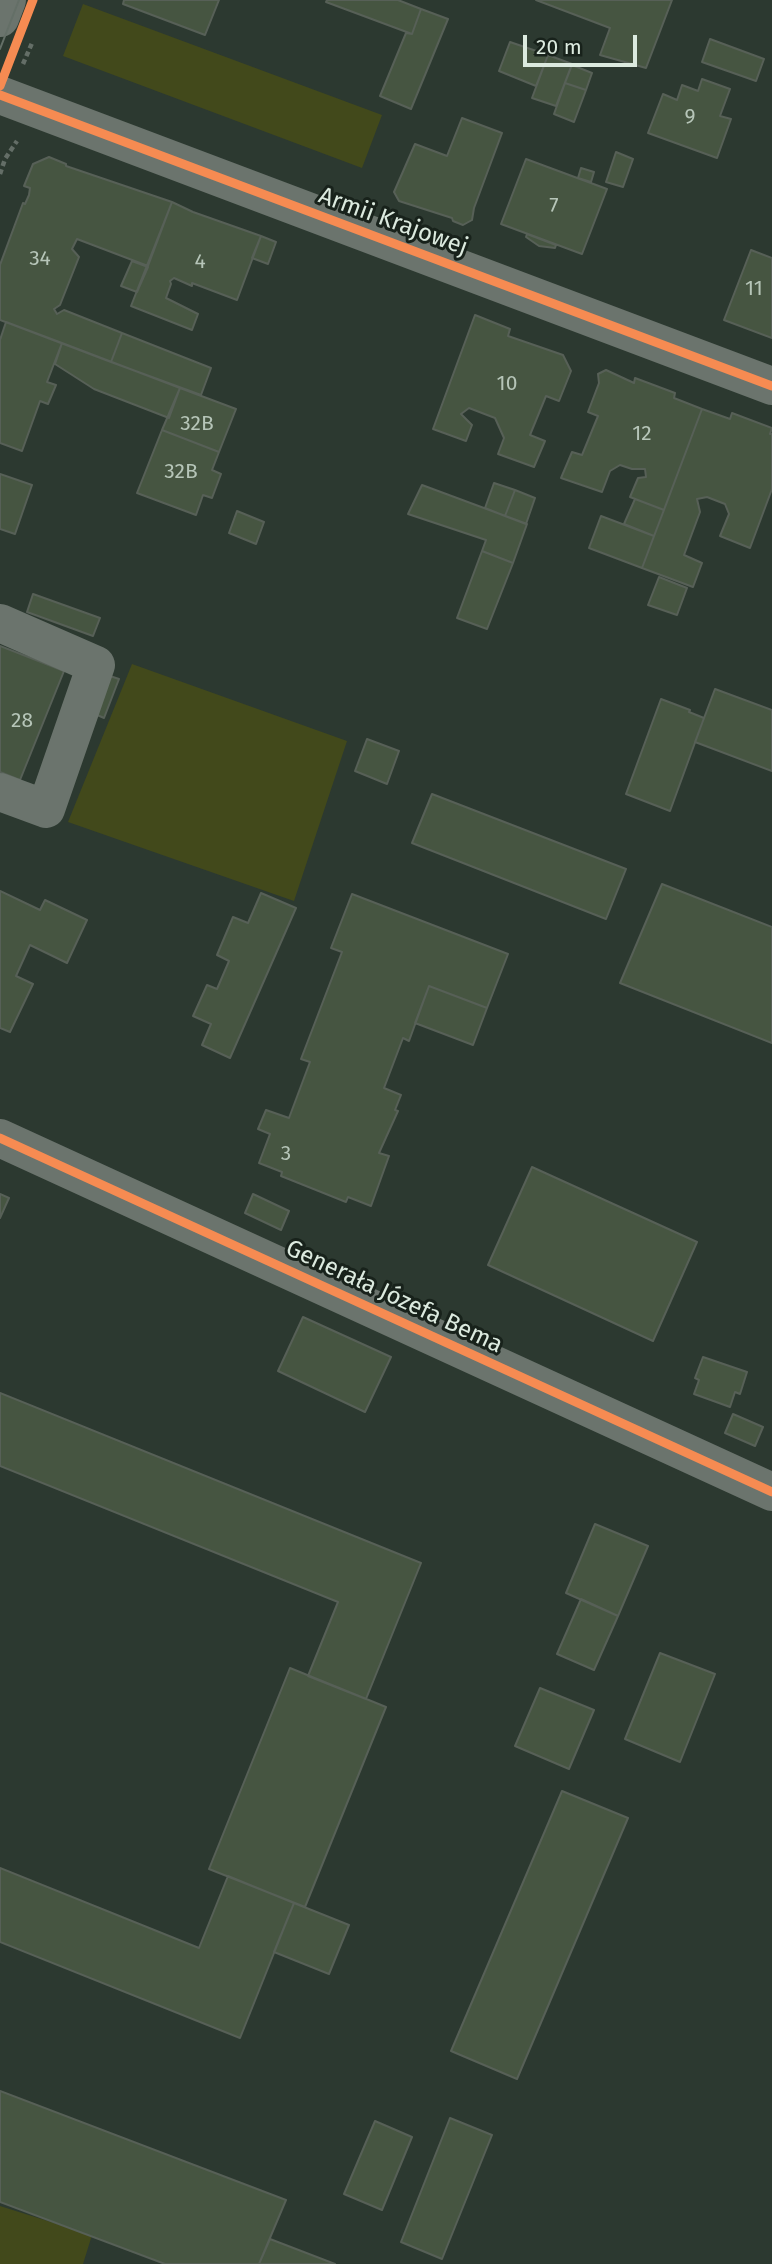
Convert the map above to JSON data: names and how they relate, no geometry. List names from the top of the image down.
{
  "streets": {
    "street": ["Armii Krajowej", "Generała Józefa Bema"]
  },
  "house_numbers": [
    "9",
    "7",
    "34",
    "4",
    "11",
    "10",
    "32B",
    "12",
    "32B",
    "28",
    "3"
  ],
  "scale_bar": "20 m"
}
